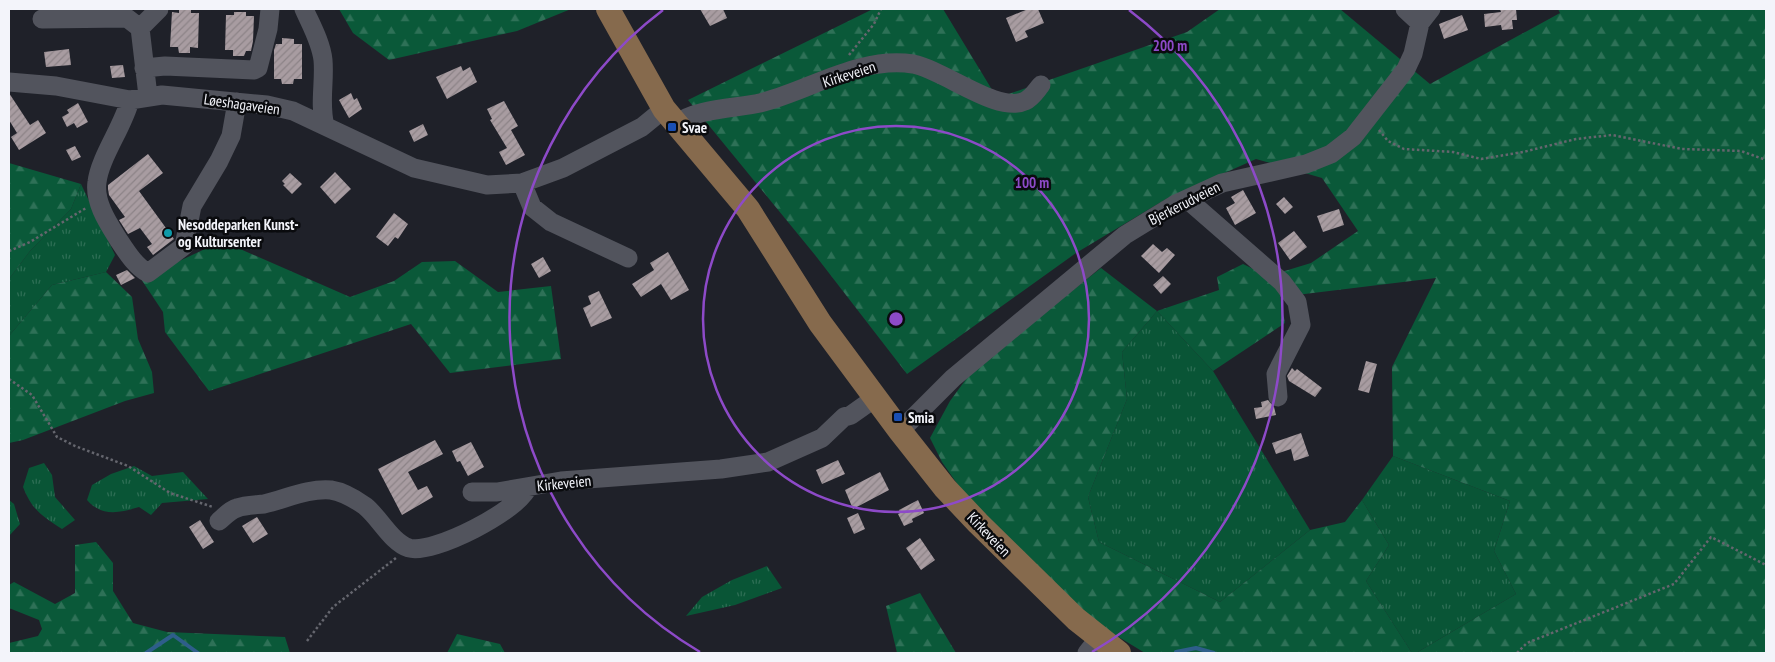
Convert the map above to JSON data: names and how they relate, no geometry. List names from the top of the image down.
{
  "streets": {
    "main road": ["Kirkeveien"],
    "street": ["Løeshagaveien", "Bjerkerudveien"]
  },
  "crossings": [
    ["Kirkeveien", "Løeshagaveien"],
    ["Kirkeveien", "Bjerkerudveien"]
  ],
  "places": {
    "transit": ["Svae", "Smia"],
    "other": ["Nesoddeparken Kunst- og Kultursenter"]
  },
  "rings": ["200 m", "100 m"]
}
